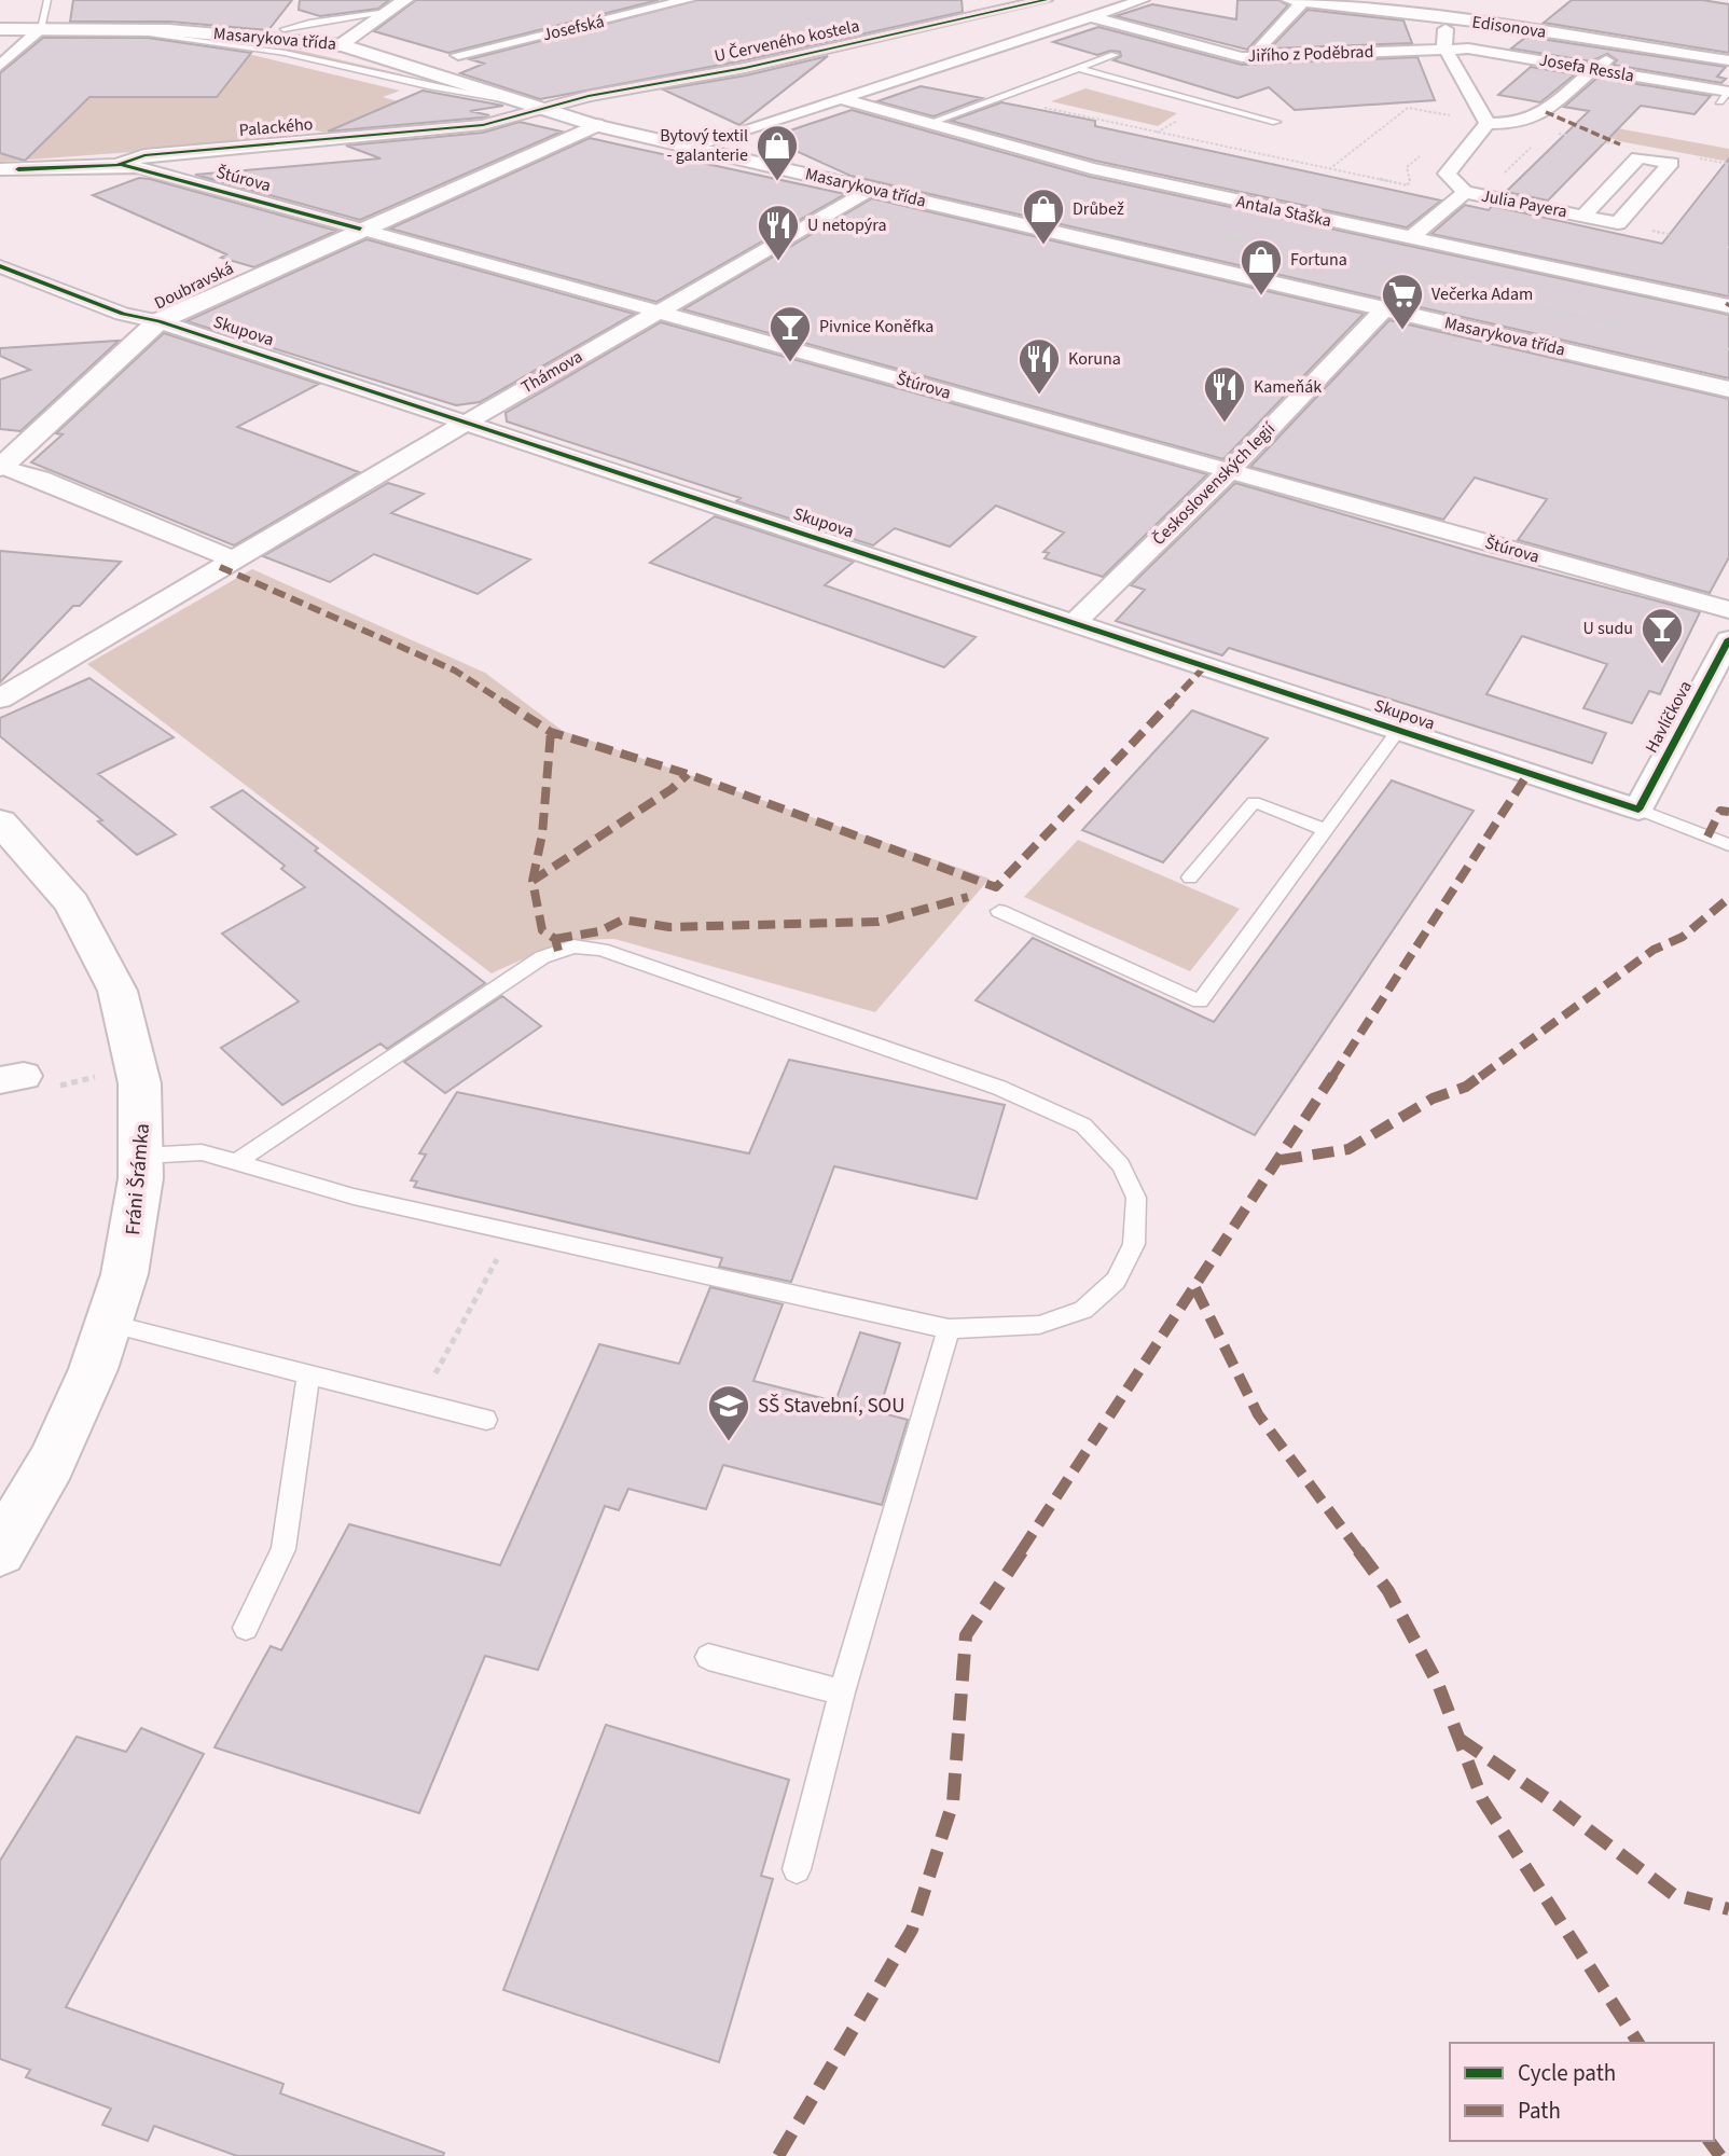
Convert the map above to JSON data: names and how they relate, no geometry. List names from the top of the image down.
{
  "streets": {
    "main road": ["Masarykova třída", "Doubravská", "Fráni Šrámka"],
    "street": [
      "Edisonova",
      "Josefská",
      "U Červeného kostela",
      "Jiřího z Poděbrad",
      "Josefa Ressla",
      "Palackého",
      "Štúrova",
      "Julia Payera",
      "Antala Staška",
      "Skupova",
      "Thámova",
      "Československých legií",
      "Havlíčkova"
    ]
  },
  "crossings": [
    ["Masarykova třída", "U Červeného kostela"],
    ["Masarykova třída", "Palackého"],
    ["Masarykova třída", "Doubravská"],
    ["Masarykova třída", "Thámova"],
    ["Masarykova třída", "Československých legií"],
    ["U Červeného kostela", "Palackého"],
    ["Jiřího z Poděbrad", "Josefa Ressla"],
    ["Palackého", "Štúrova"],
    ["Štúrova", "Doubravská"],
    ["Štúrova", "Thámova"],
    ["Štúrova", "Československých legií"],
    ["Doubravská", "Skupova"],
    ["Skupova", "Thámova"],
    ["Skupova", "Československých legií"],
    ["Skupova", "Havlíčkova"]
  ],
  "places": {
    "shop": ["Bytový textil - galanterie", "Drůbež", "Fortuna"],
    "restaurant": ["U netopýra", "Koruna", "Kameňák"],
    "supermarket": ["Večerka Adam"],
    "bar": ["Pivnice Koněfka", "U sudu"],
    "school or university": ["SŠ Stavební, SOU"]
  },
  "legend": ["Cycle path", "Path"]
}
